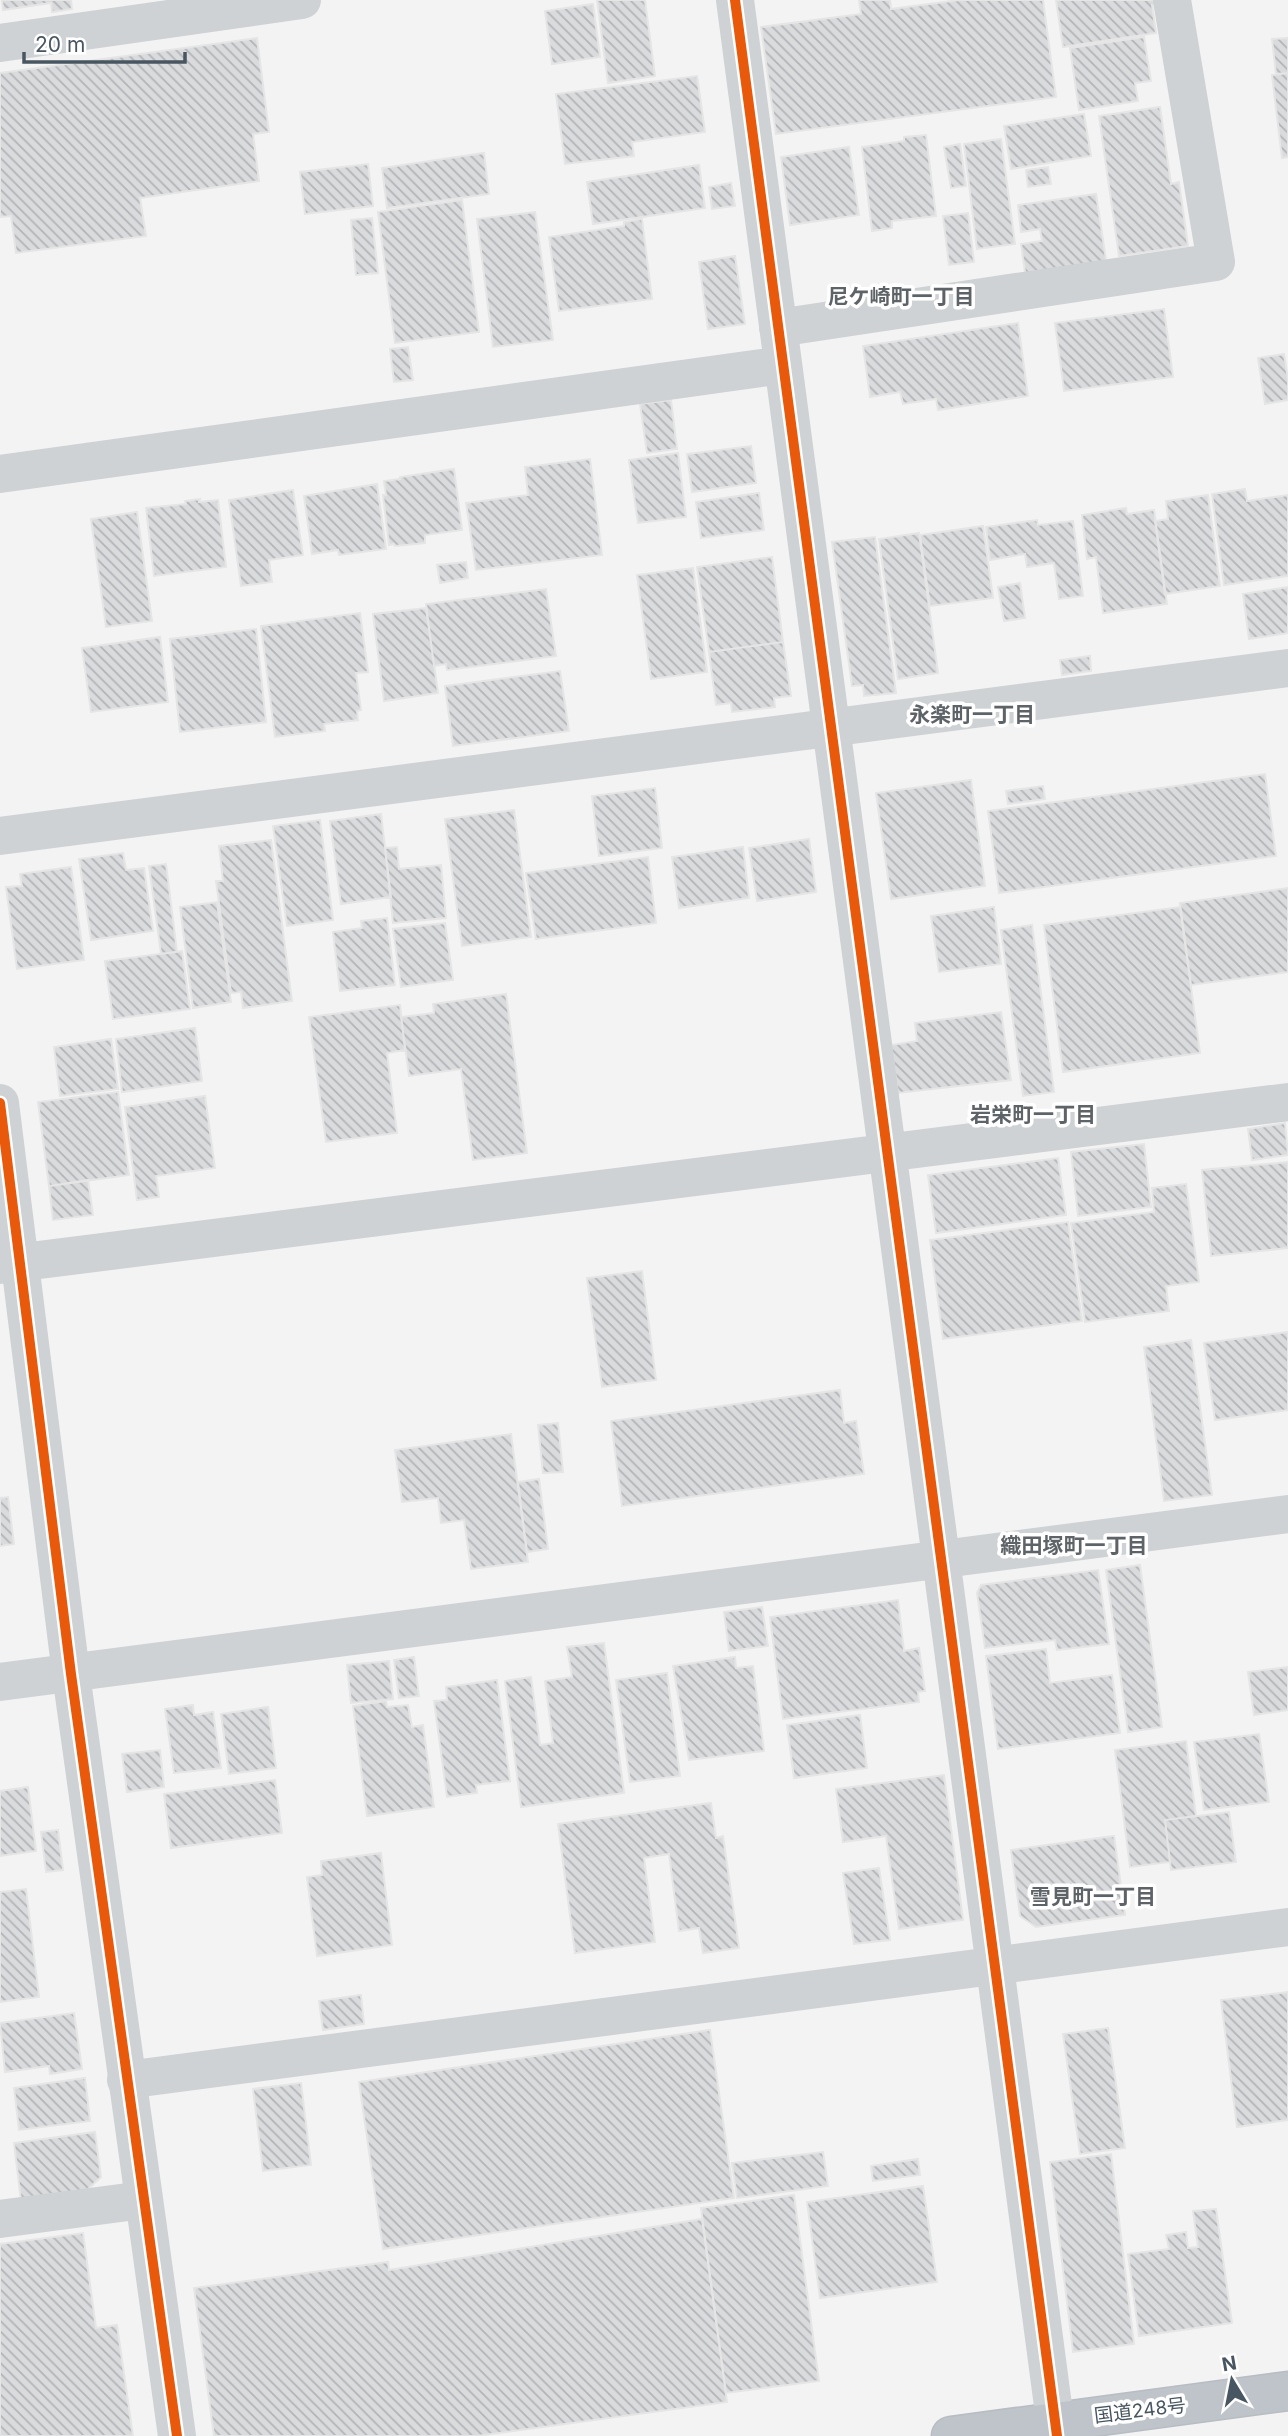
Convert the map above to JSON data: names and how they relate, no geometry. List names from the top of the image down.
{
  "streets": {
    "highway": ["国道248号"]
  },
  "districts": [
    "尼ケ崎町一丁目",
    "永楽町一丁目",
    "岩栄町一丁目",
    "織田塚町一丁目",
    "雪見町一丁目"
  ],
  "scale_bar": "20 m",
  "north": "top"
}
